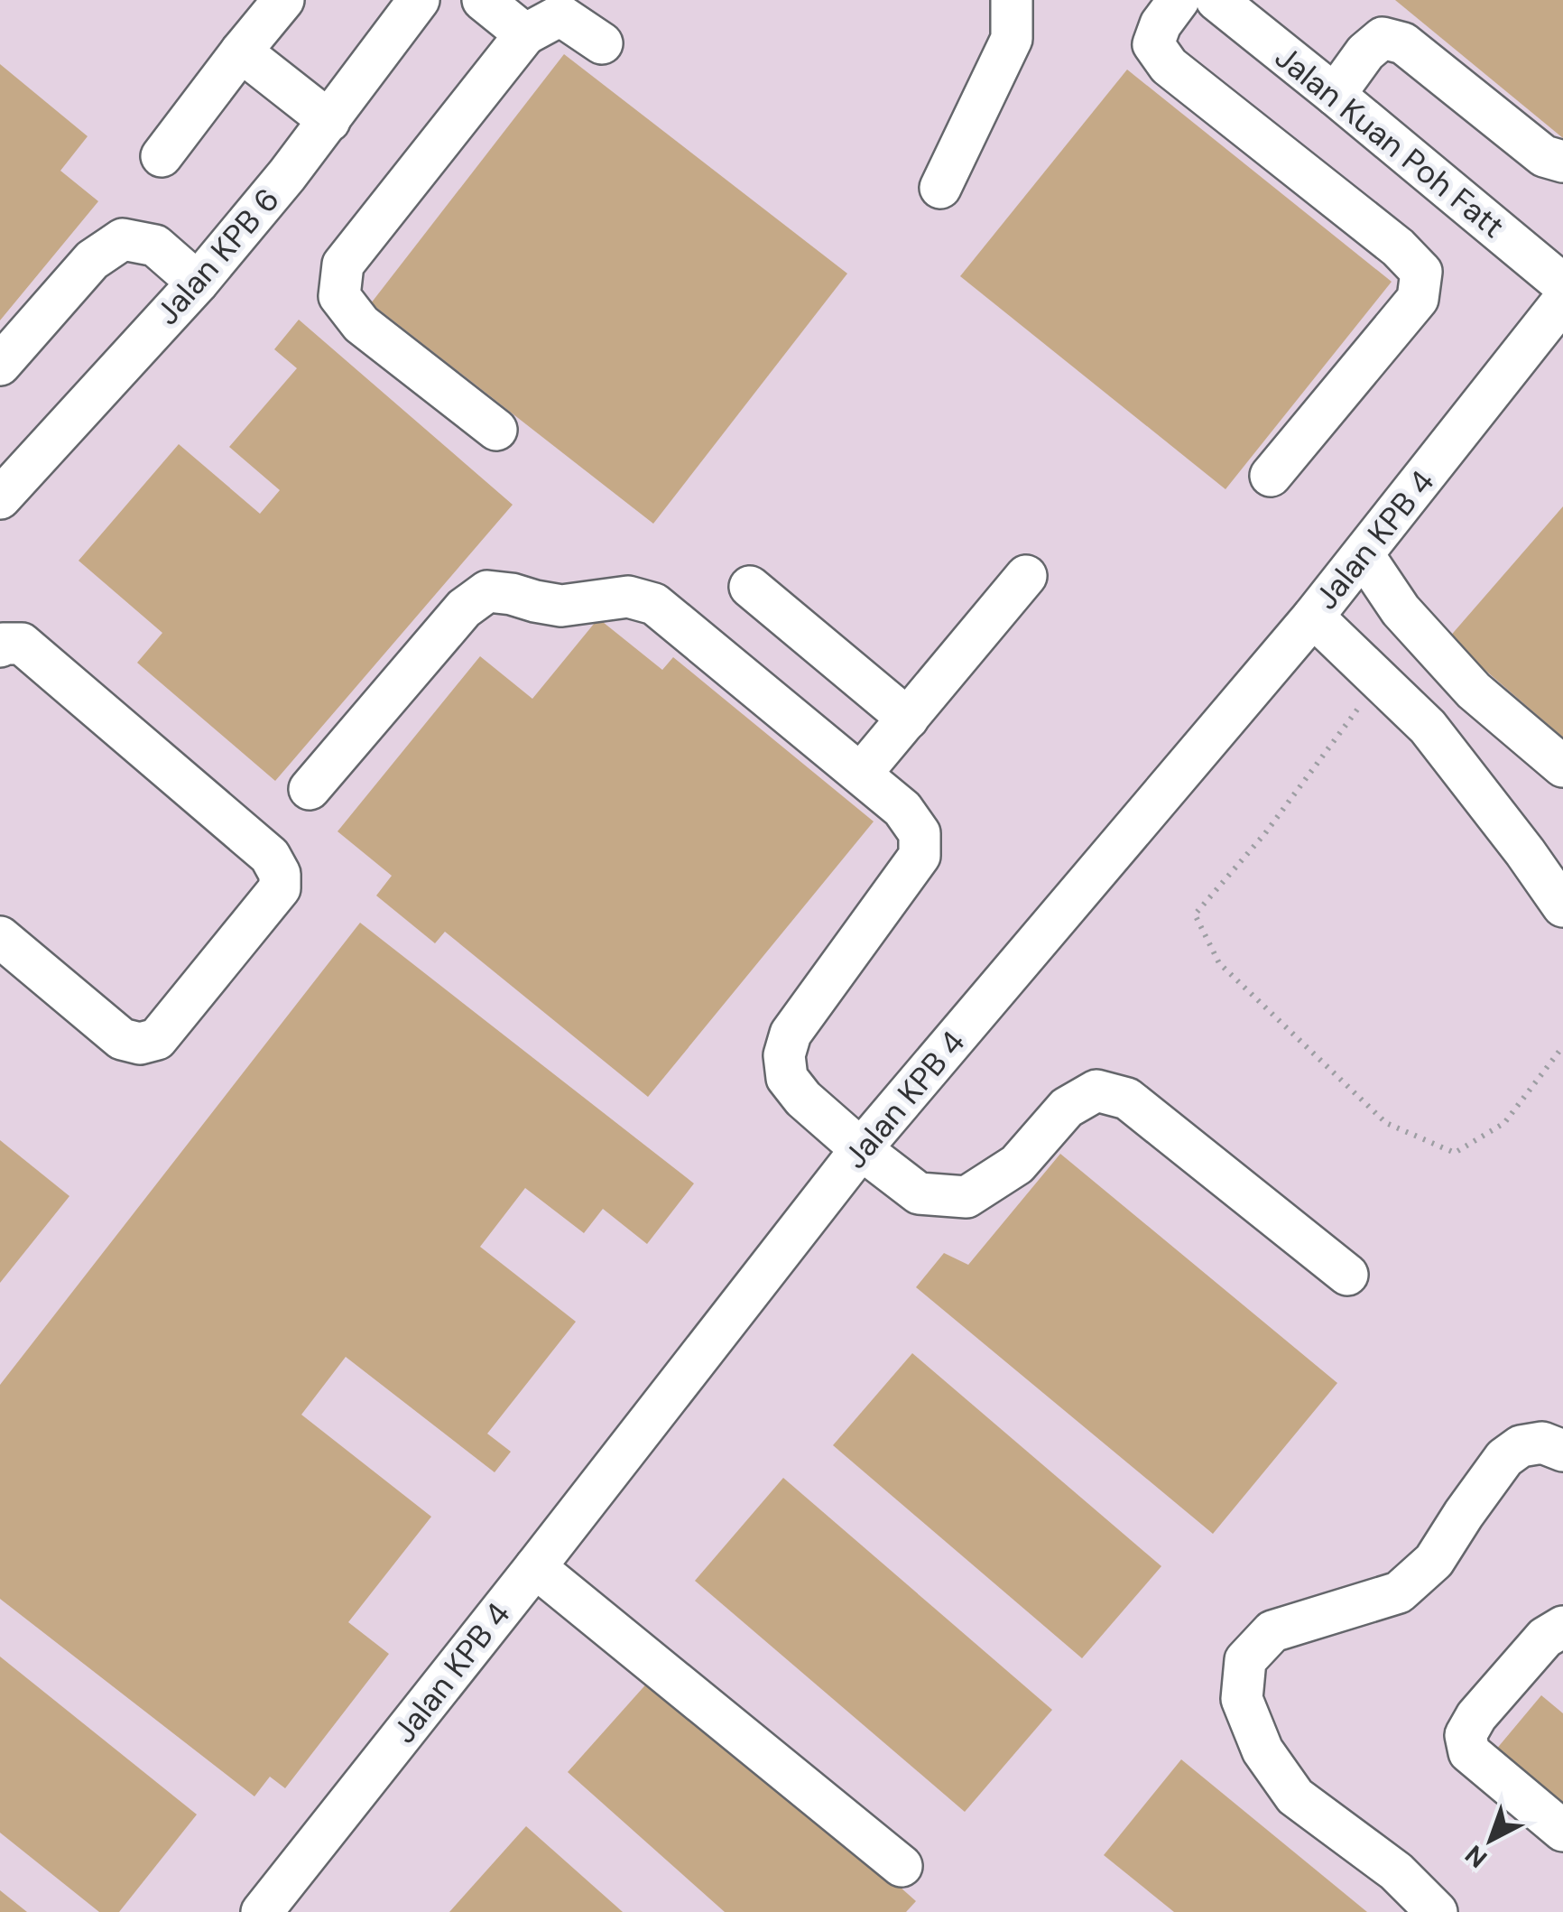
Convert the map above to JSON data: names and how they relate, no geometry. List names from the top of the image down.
{
  "streets": {
    "street": ["Jalan Kuan Poh Fatt", "Jalan KPB 6", "Jalan KPB 4"]
  },
  "north": "bottom left"
}
